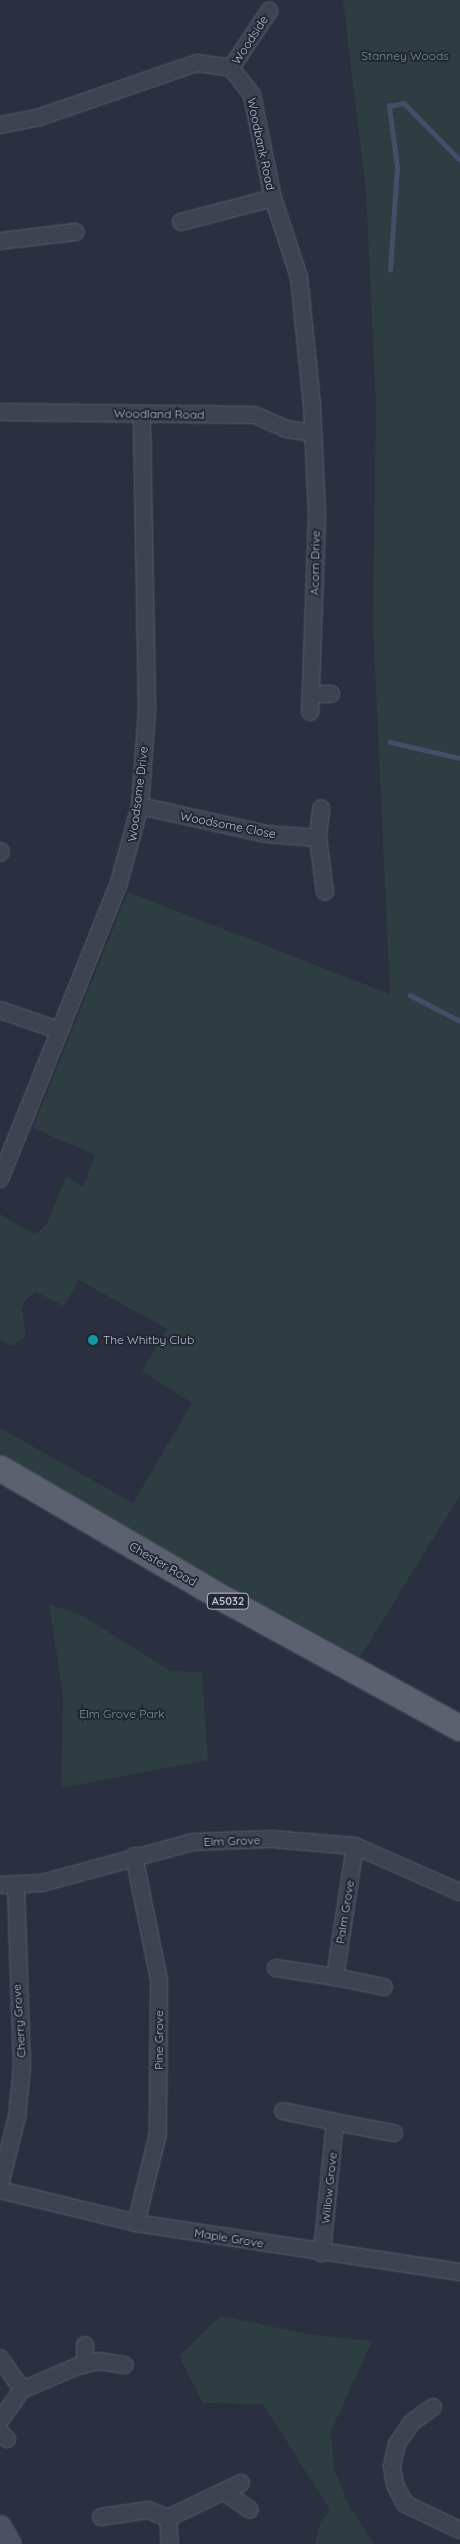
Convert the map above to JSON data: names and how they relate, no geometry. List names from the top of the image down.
{
  "streets": {
    "main road": ["Chester Road", "A5032"],
    "street": [
      "Woodside",
      "Woodbank Road",
      "Woodland Road",
      "Acorn Drive",
      "Woodsome Drive",
      "Woodsome Close",
      "Elm Grove",
      "Palm Grove",
      "Cherry Grove",
      "Pine Grove",
      "Willow Grove",
      "Maple Grove"
    ]
  },
  "crossings": [
    ["Woodside", "Woodbank Road"],
    ["Woodbank Road", "Woodland Road"],
    ["Woodbank Road", "Acorn Drive"],
    ["Woodland Road", "Acorn Drive"],
    ["Woodland Road", "Woodsome Drive"],
    ["Woodsome Drive", "Woodsome Close"],
    ["Elm Grove", "Palm Grove"],
    ["Elm Grove", "Cherry Grove"],
    ["Elm Grove", "Pine Grove"],
    ["Pine Grove", "Maple Grove"],
    ["Willow Grove", "Maple Grove"]
  ],
  "parks": ["Stanney Woods", "Elm Grove Park"],
  "places": ["The Whitby Club"]
}
